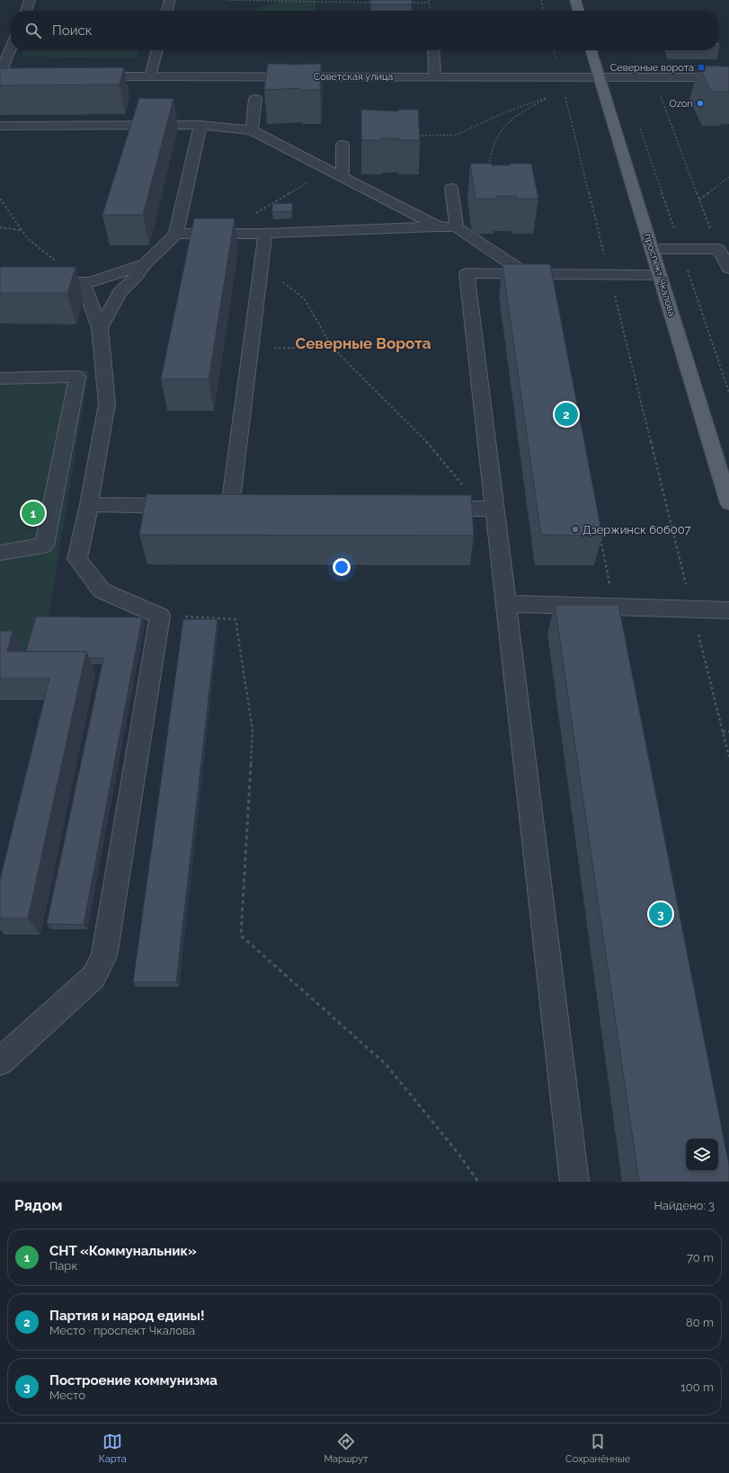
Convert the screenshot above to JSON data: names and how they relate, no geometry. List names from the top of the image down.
{
  "streets": {
    "main road": ["проспект Чкалова"],
    "street": ["Советская улица"]
  },
  "crossings": [
    ["Советская улица", "проспект Чкалова"]
  ],
  "districts": ["Северные Ворота"],
  "places": {
    "transit": ["Северные ворота"],
    "other": ["Ozon", "Дзержинск 606007"]
  },
  "page": {
    "search": "Поиск",
    "pins": ["2", "1", "3"],
    "heading": ["Рядом", "Найдено: 3"],
    "list": [
      {
        "mark": "1",
        "name": "СНТ «Коммунальник»",
        "note": "Парк",
        "value": "70 m"
      },
      {
        "mark": "2",
        "name": "Партия и народ едины!",
        "note": "Место · проспект Чкалова",
        "value": "80 m"
      },
      {
        "mark": "3",
        "name": "Построение коммунизма",
        "note": "Место",
        "value": "100 m"
      }
    ],
    "nav": ["Карта", "Маршрут", "Сохранённые"]
  }
}
